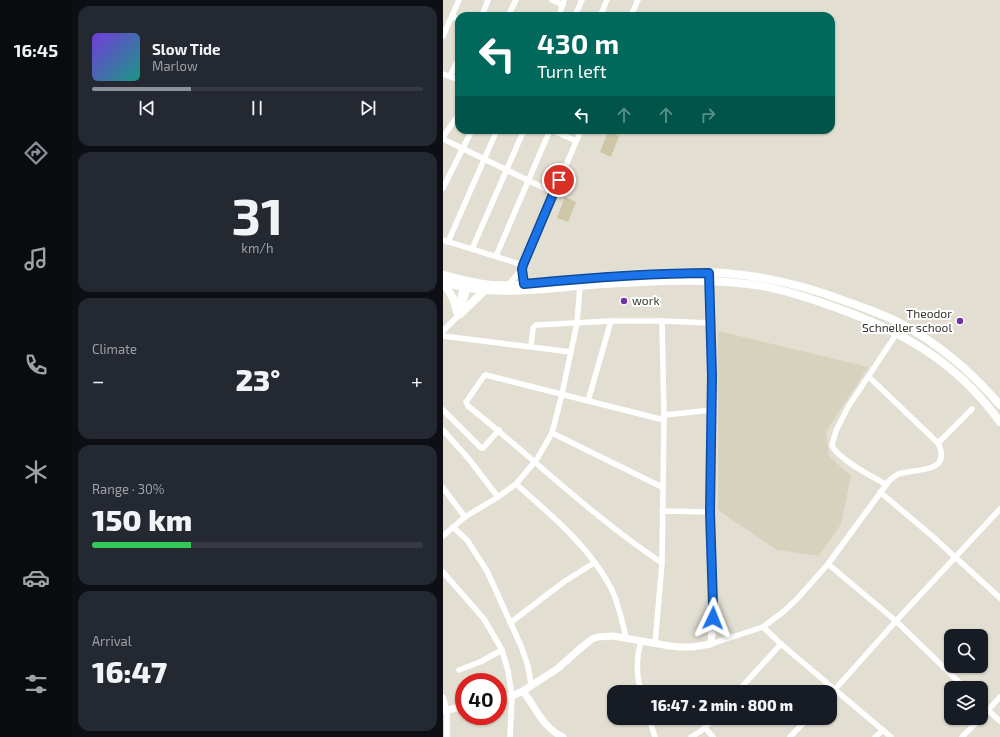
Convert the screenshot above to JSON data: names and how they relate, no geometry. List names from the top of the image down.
{
  "places": ["work", "Theodor Schneller school"],
  "page": {
    "tabs": "16:45",
    "turn": ["430 m", "Turn left"],
    "song": ["Slow Tide", "Marlow"],
    "tile": [
      ["31", "km/h"],
      "Climate",
      ["Range · 30%", "150 km"],
      ["Arrival", "16:47"]
    ],
    "heat": ["−", "23°", "+"],
    "limit": "40",
    "trip": "16:47 · 2 min · 800 m"
  }
}
